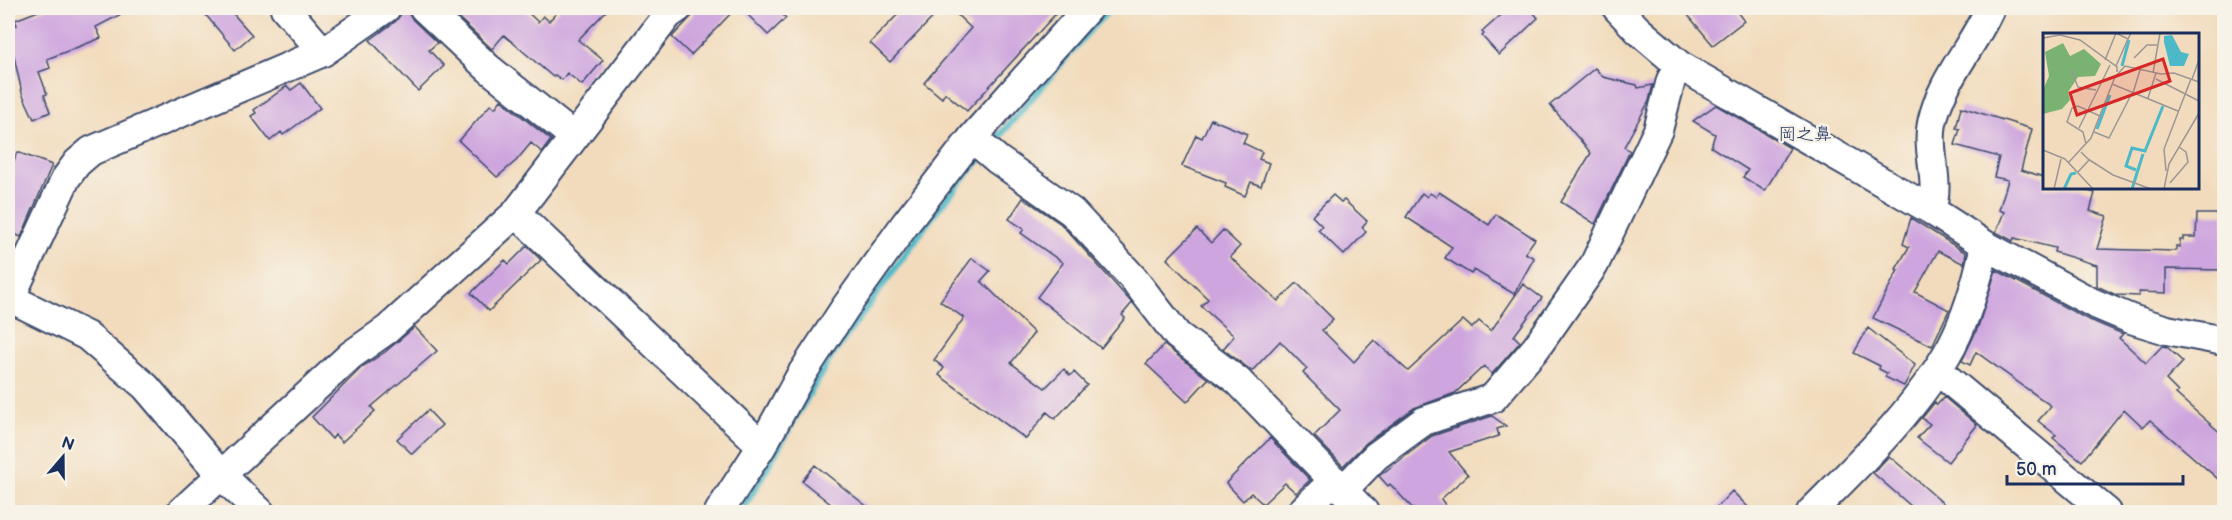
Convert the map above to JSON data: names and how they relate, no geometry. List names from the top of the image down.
{
  "districts": ["岡之鼻"],
  "scale_bar": "50 m",
  "north": "top"
}
